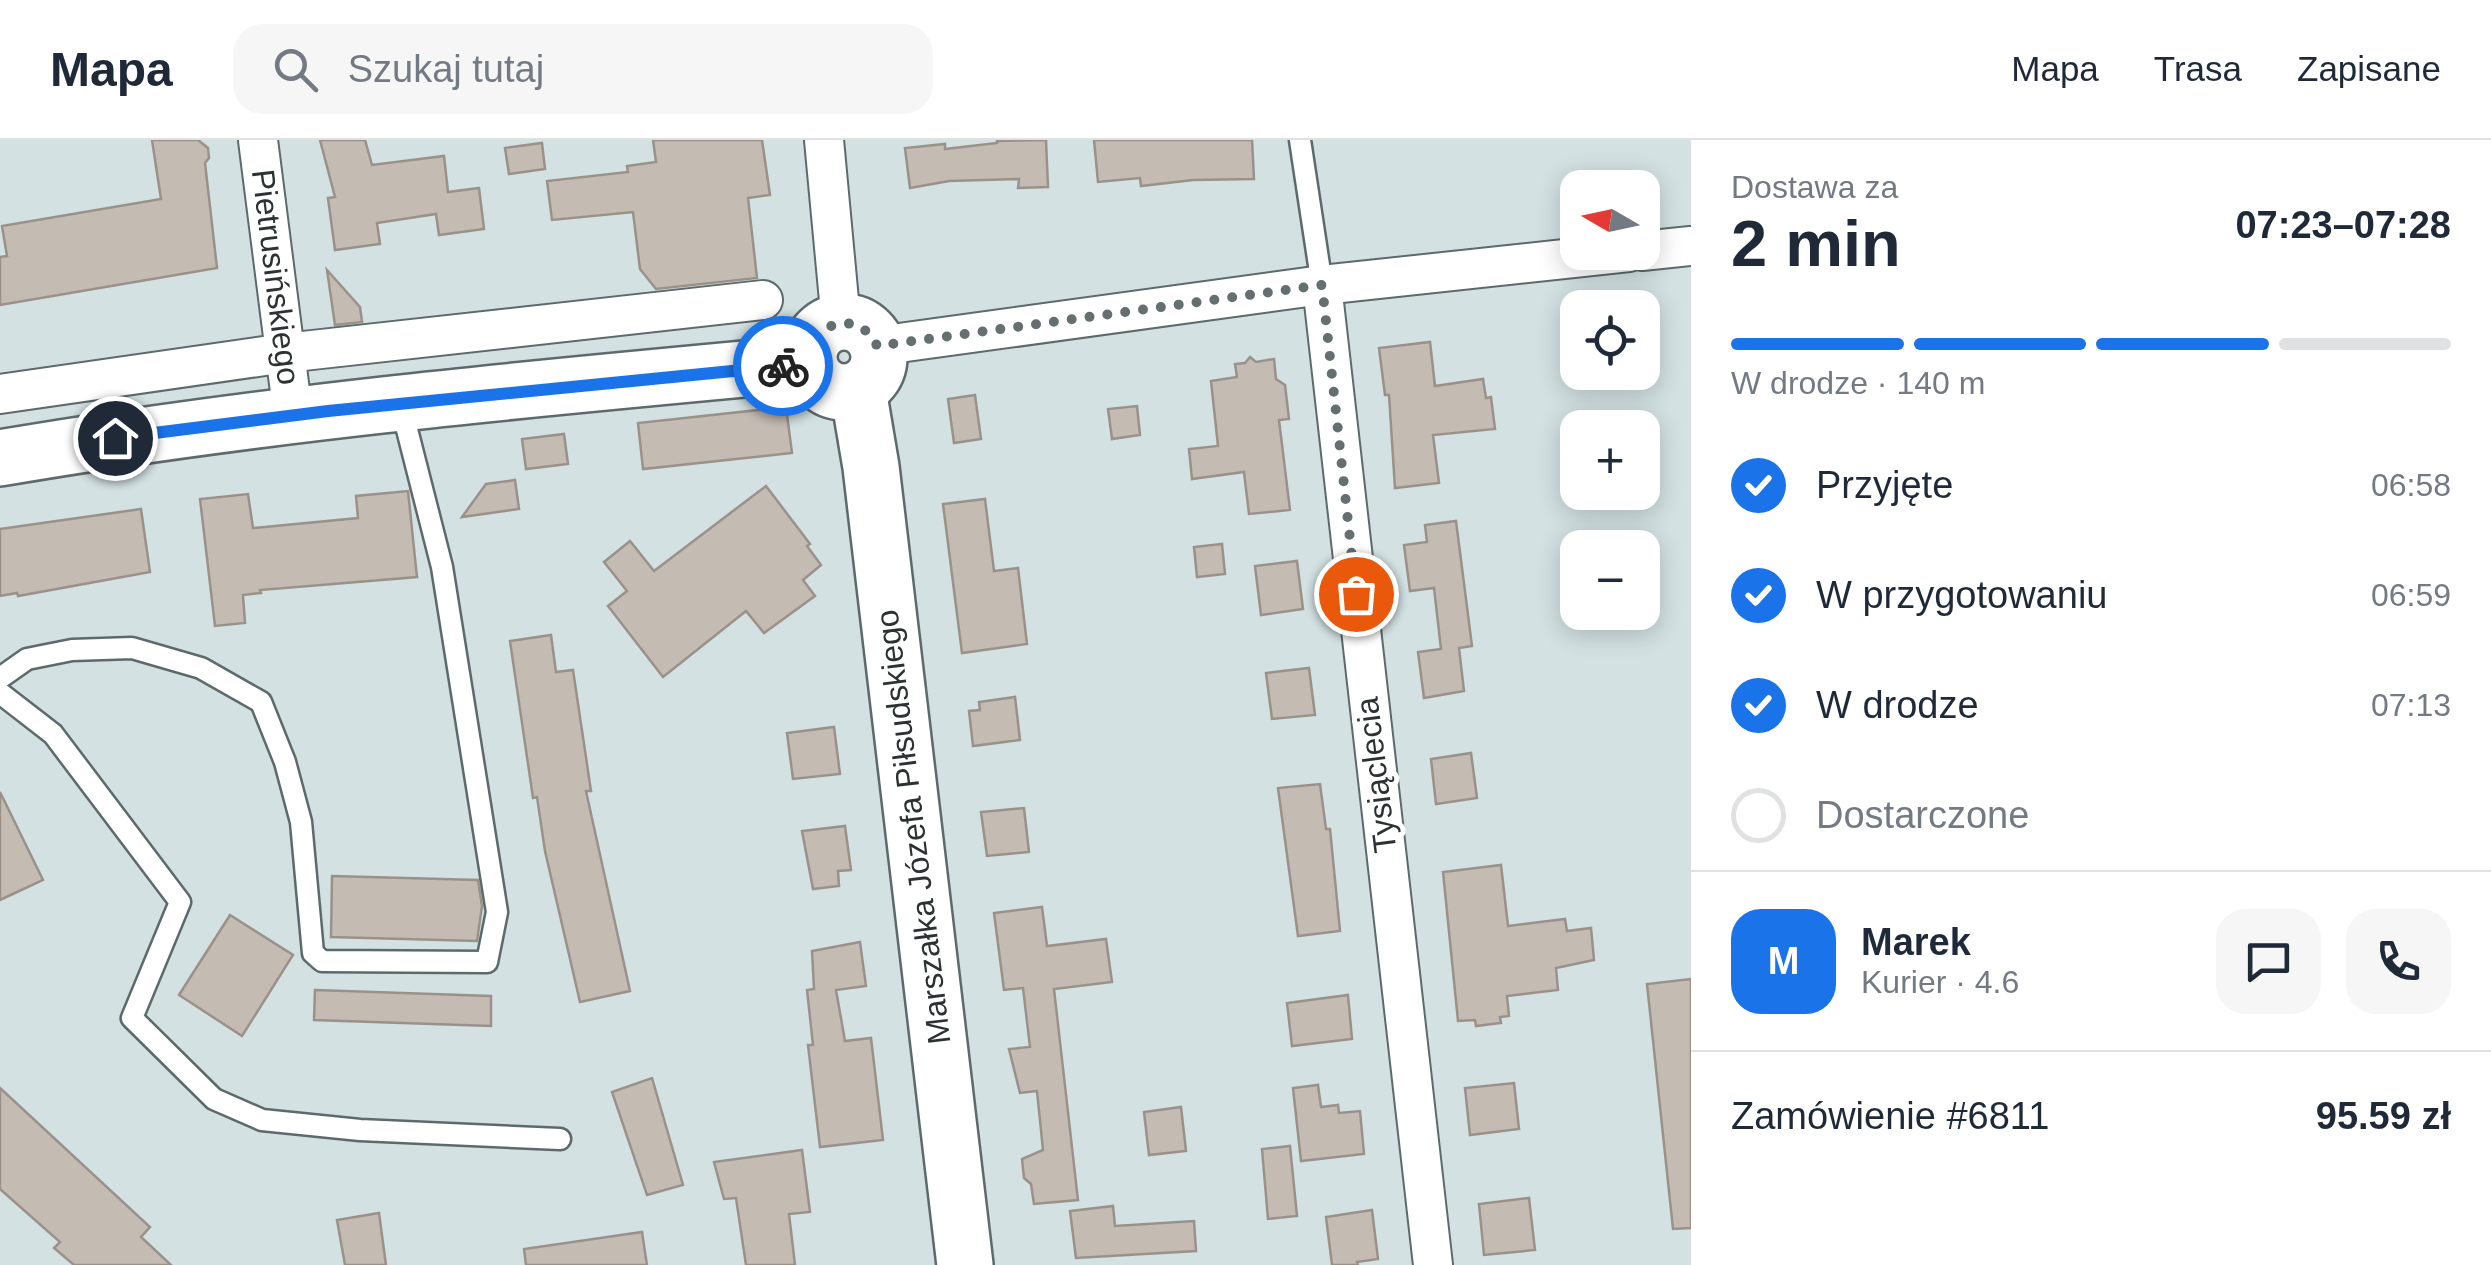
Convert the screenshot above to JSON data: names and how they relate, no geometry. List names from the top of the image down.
{
  "streets": {
    "main road": ["Marszałka Józefa Piłsudskiego"],
    "street": ["Pietrusińskiego", "Tysiąclecia"]
  },
  "north": "left",
  "page": {
    "header": "Mapa",
    "search": "Szukaj tutaj",
    "nav": ["Mapa", "Trasa", "Zapisane"],
    "heading": ["2 min", "Dostawa za", "07:23–07:28"],
    "panel": [
      "Marek",
      "Kurier · 4.6",
      "Zamówienie #6811",
      "95.59 zł"
    ],
    "map_buttons": ["+", "−"],
    "bar": "W drodze · 140 m",
    "list": [
      ["Przyjęte", "06:58"],
      ["W przygotowaniu", "06:59"],
      ["W drodze", "07:13"],
      "Dostarczone"
    ],
    "round": "M"
  }
}
